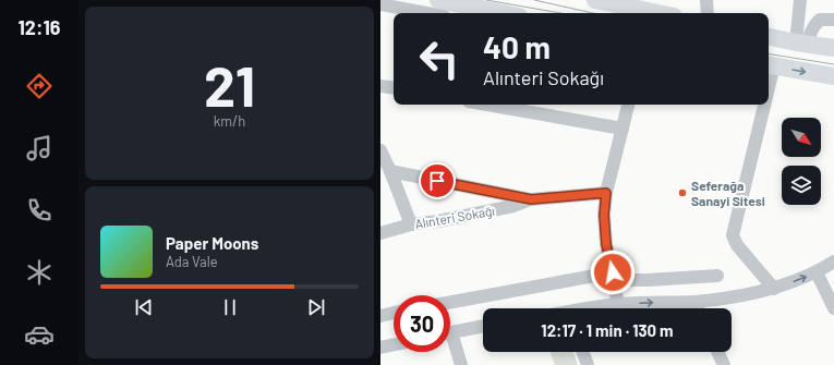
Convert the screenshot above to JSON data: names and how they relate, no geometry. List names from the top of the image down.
{
  "streets": {
    "street": ["Alınteri Sokağı"]
  },
  "places": ["Seferağa Sanayi Sitesi"],
  "north": "bottom right",
  "page": {
    "tabs": "12:16",
    "tile": ["21", "km/h"],
    "turn": ["40 m", "Alınteri Sokağı"],
    "song": ["Paper Moons", "Ada Vale"],
    "limit": "30",
    "trip": "12:17 · 1 min · 130 m"
  }
}
